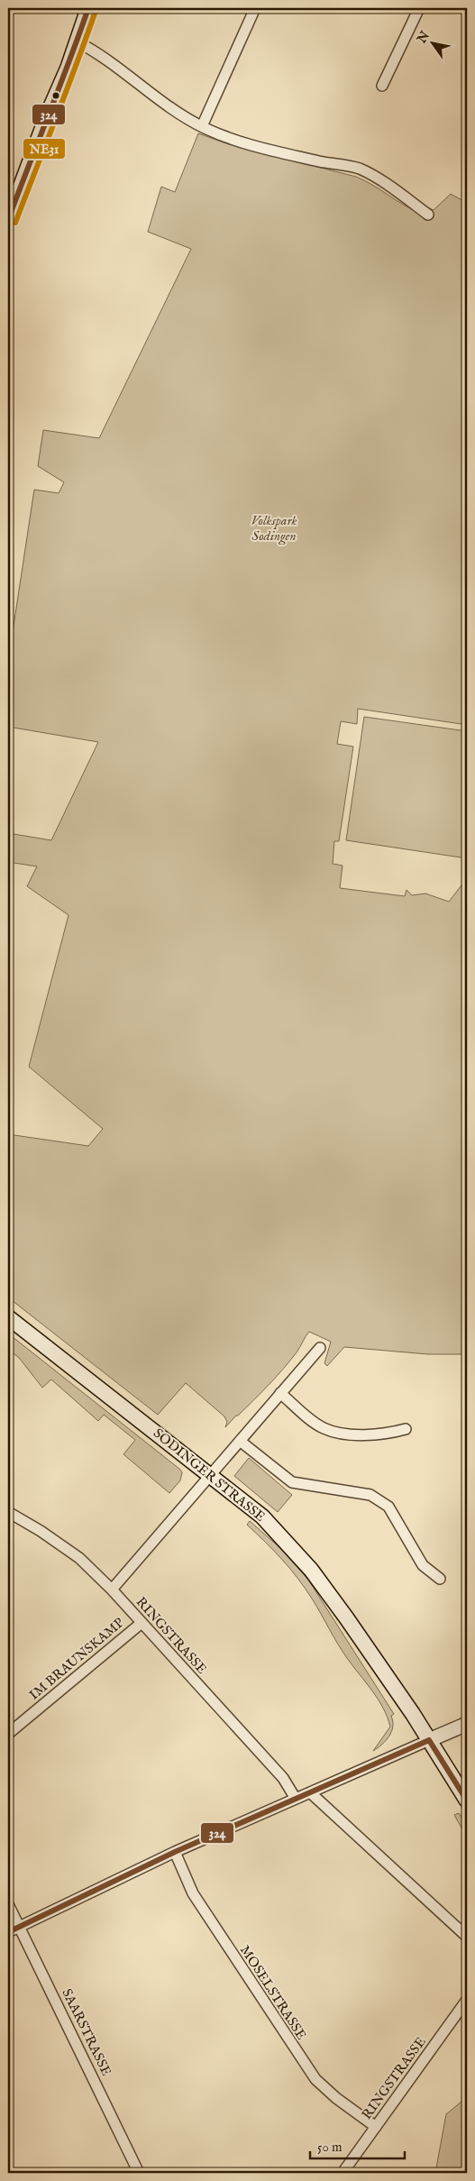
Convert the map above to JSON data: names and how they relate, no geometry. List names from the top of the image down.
{
  "streets": {
    "main road": ["SODINGER STRASSE"],
    "street": [
      "RINGSTRASSE",
      "IM BRAUNSKAMP",
      "MOSELSTRASSE",
      "SAARSTRASSE"
    ]
  },
  "crossings": [
    ["RINGSTRASSE", "IM BRAUNSKAMP"],
    ["RINGSTRASSE", "MOSELSTRASSE"]
  ],
  "parks": ["Volkspark Sodingen"],
  "lines": ["transit line 324", "transit line NE31"],
  "scale_bar": "50 m",
  "north": "top left"
}
